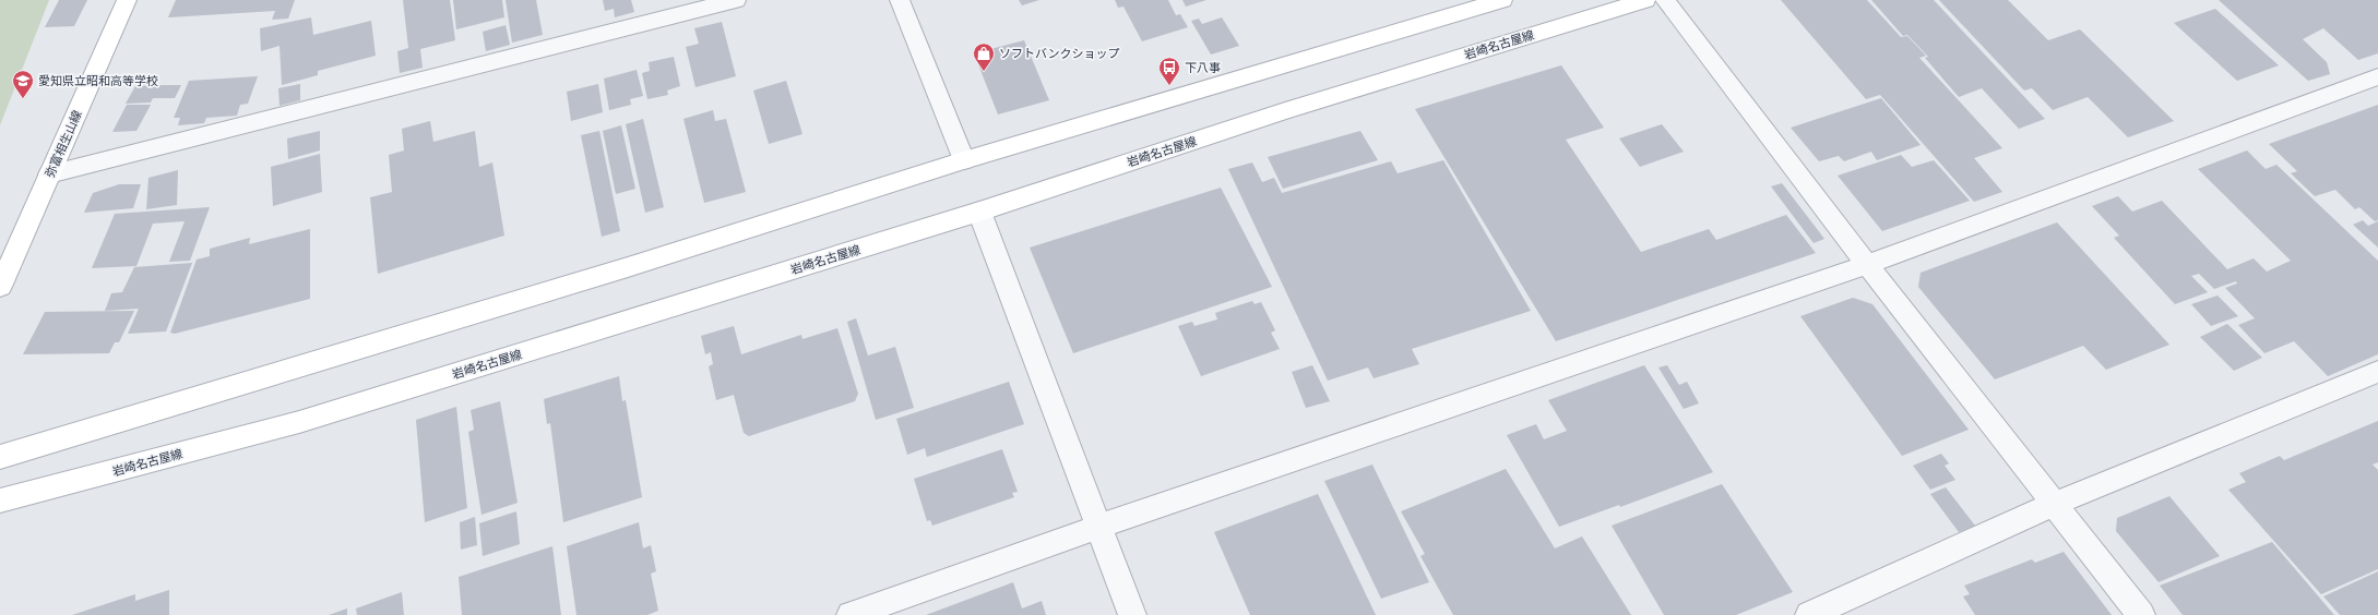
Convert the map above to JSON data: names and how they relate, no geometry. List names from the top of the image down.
{
  "streets": {
    "main road": ["岩崎名古屋線", "弥富相生山線"]
  },
  "places": {
    "shop": ["ソフトバンクショップ"],
    "bus stop": ["下八事"],
    "school or university": ["愛知県立昭和高等学校"]
  }
}
